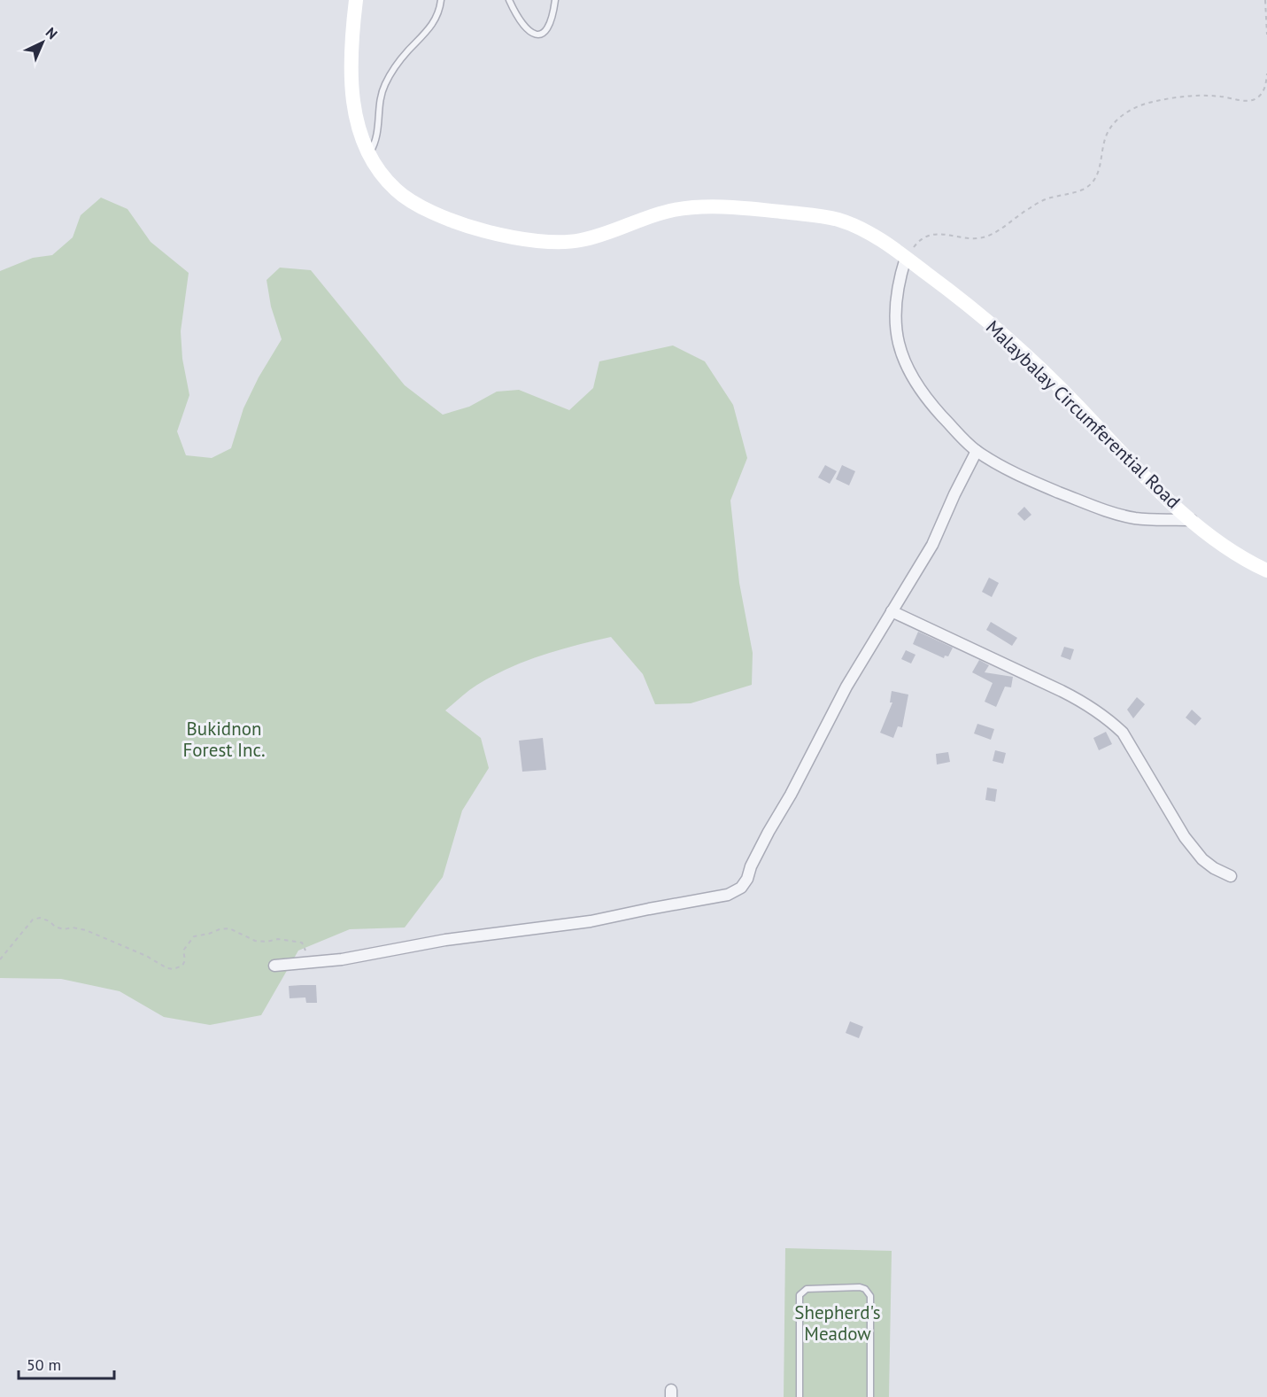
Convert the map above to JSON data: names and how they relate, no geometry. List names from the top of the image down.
{
  "streets": {
    "main road": ["Malaybalay Circumferential Road"]
  },
  "parks": ["Bukidnon Forest Inc.", "Shepherd's Meadow"],
  "scale_bar": "50 m",
  "north": "top right"
}
